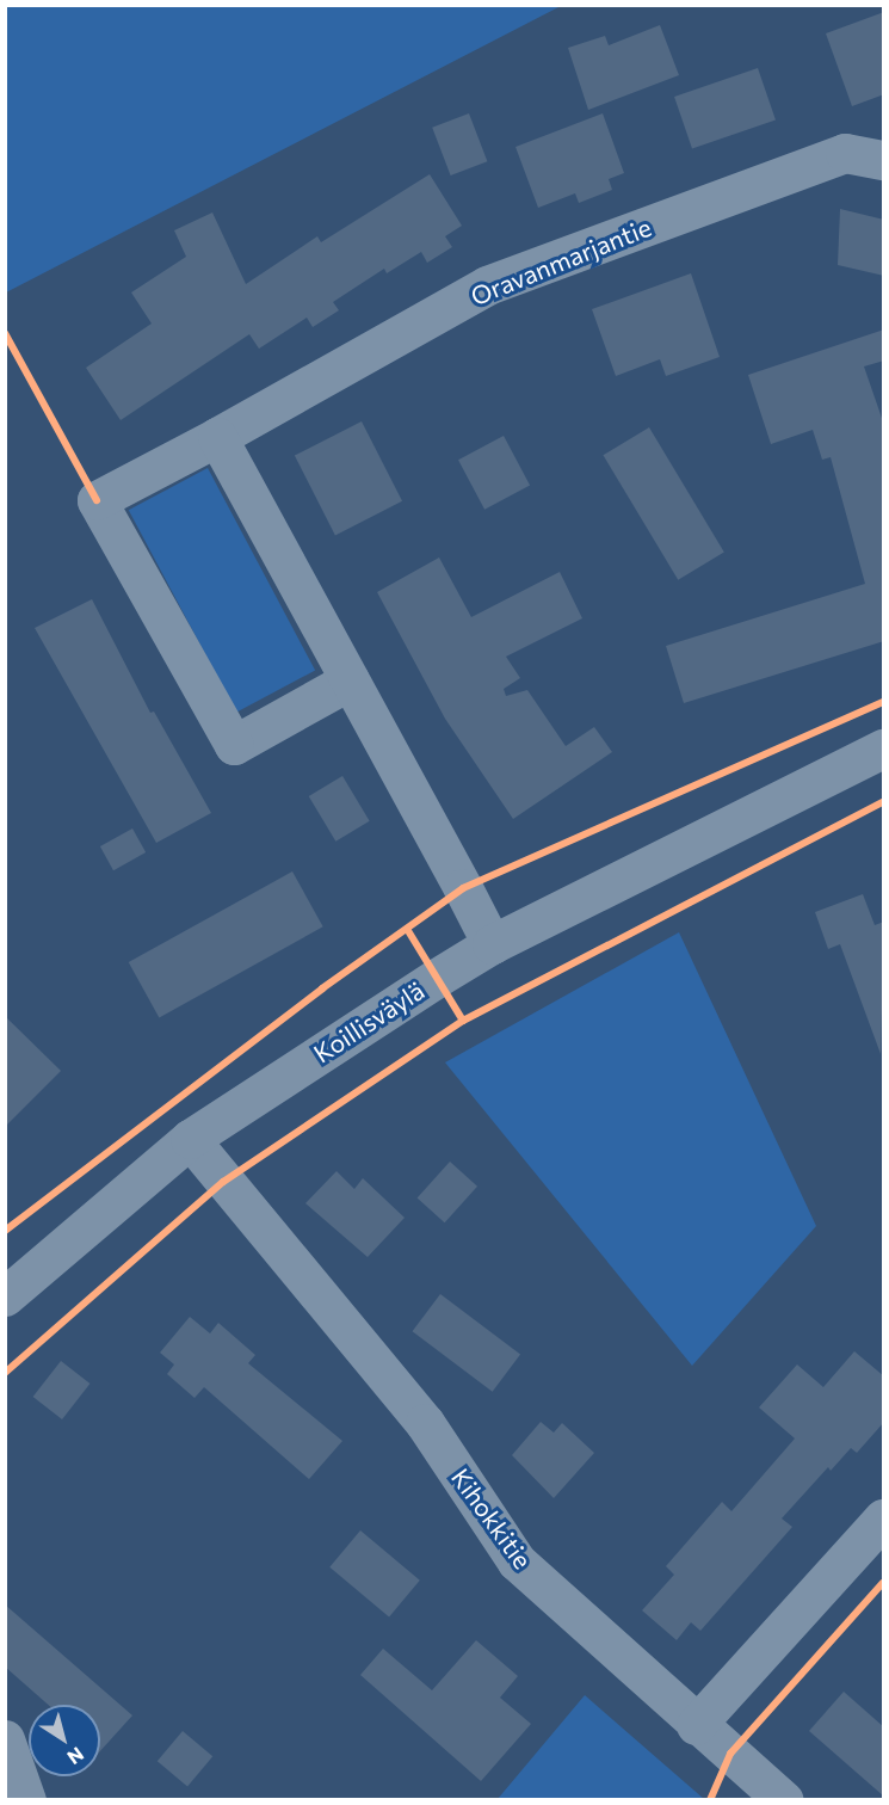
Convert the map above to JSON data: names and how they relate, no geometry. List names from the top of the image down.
{
  "streets": {
    "street": ["Oravanmarjantie", "Koillisväylä", "Kihokkitie"]
  },
  "crossings": [
    ["Koillisväylä", "Kihokkitie"]
  ],
  "north": "bottom right"
}
